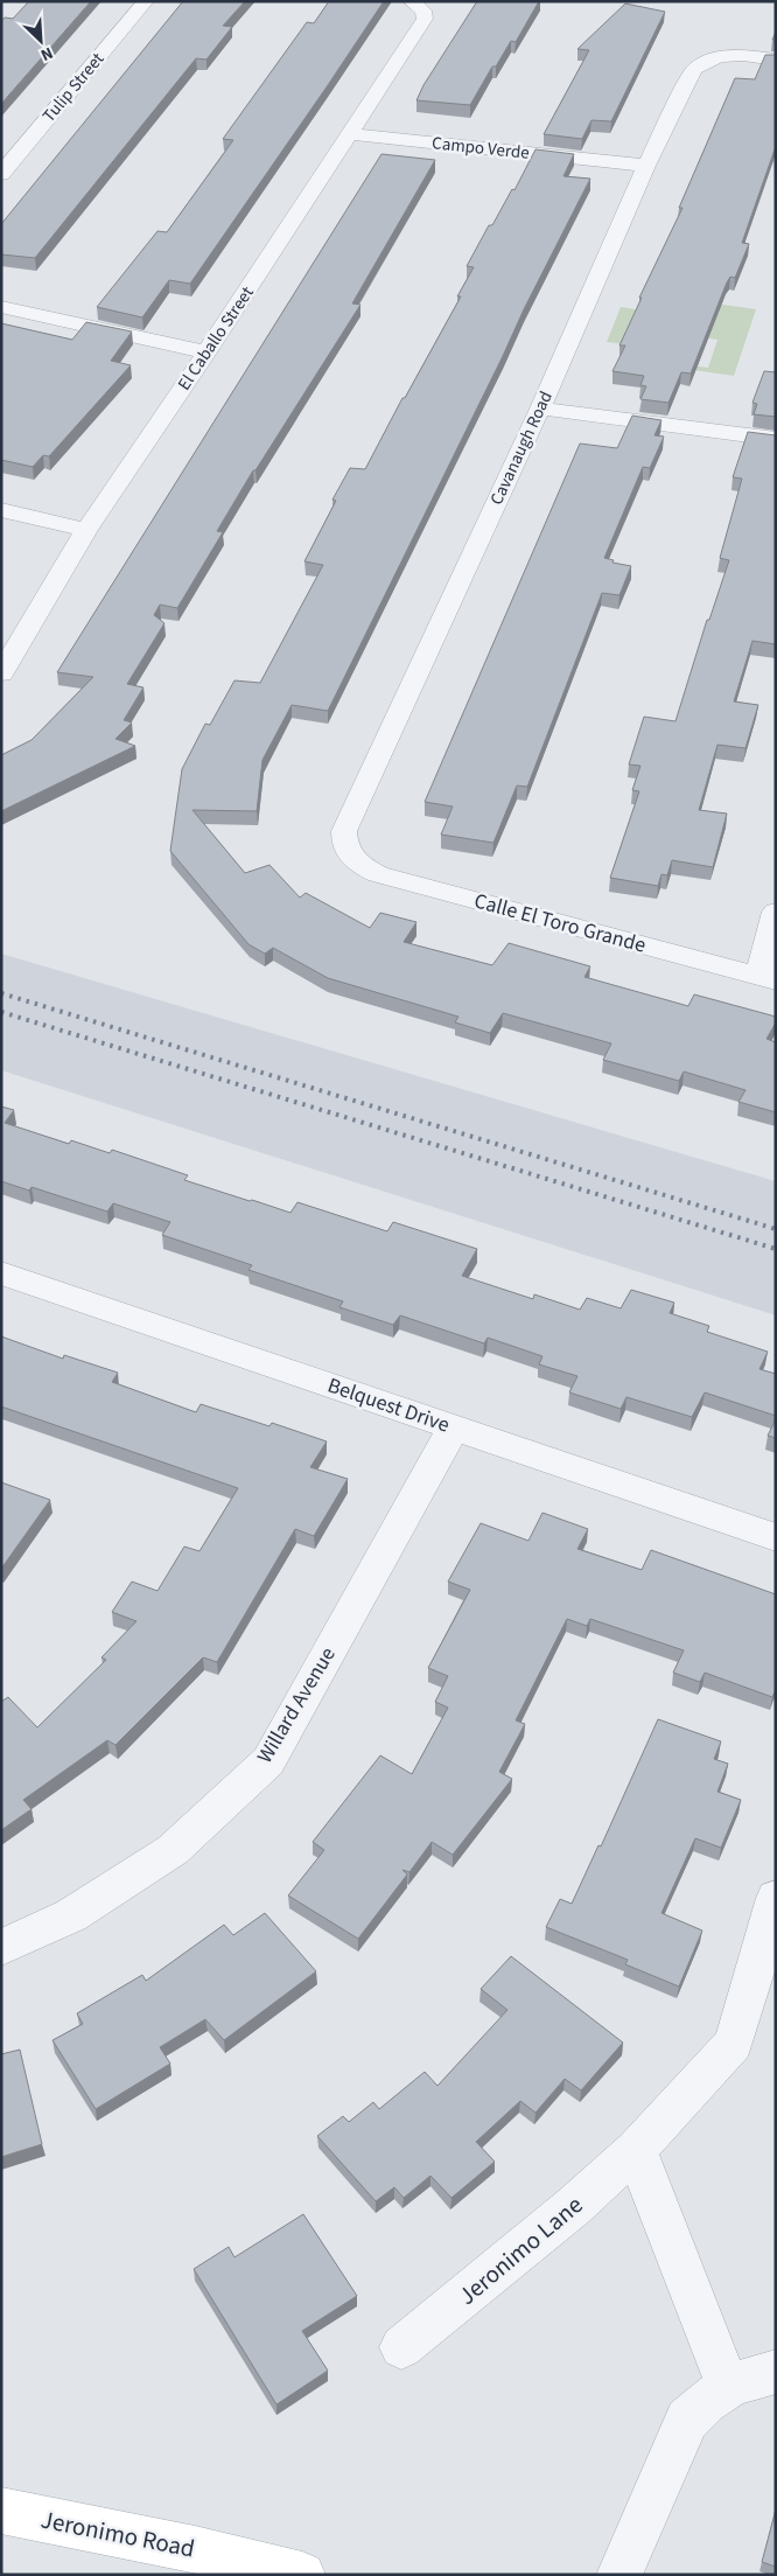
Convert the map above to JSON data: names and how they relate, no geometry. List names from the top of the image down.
{
  "streets": {
    "main road": ["Jeronimo Road"],
    "street": [
      "Tulip Street",
      "Campo Verde",
      "El Caballo Street",
      "Cavanaugh Road",
      "Calle El Toro Grande",
      "Belquest Drive",
      "Willard Avenue",
      "Jeronimo Lane"
    ]
  },
  "crossings": [
    ["Campo Verde", "El Caballo Street"],
    ["Campo Verde", "Cavanaugh Road"],
    ["Cavanaugh Road", "Calle El Toro Grande"],
    ["Belquest Drive", "Willard Avenue"]
  ],
  "north": "bottom right"
}
